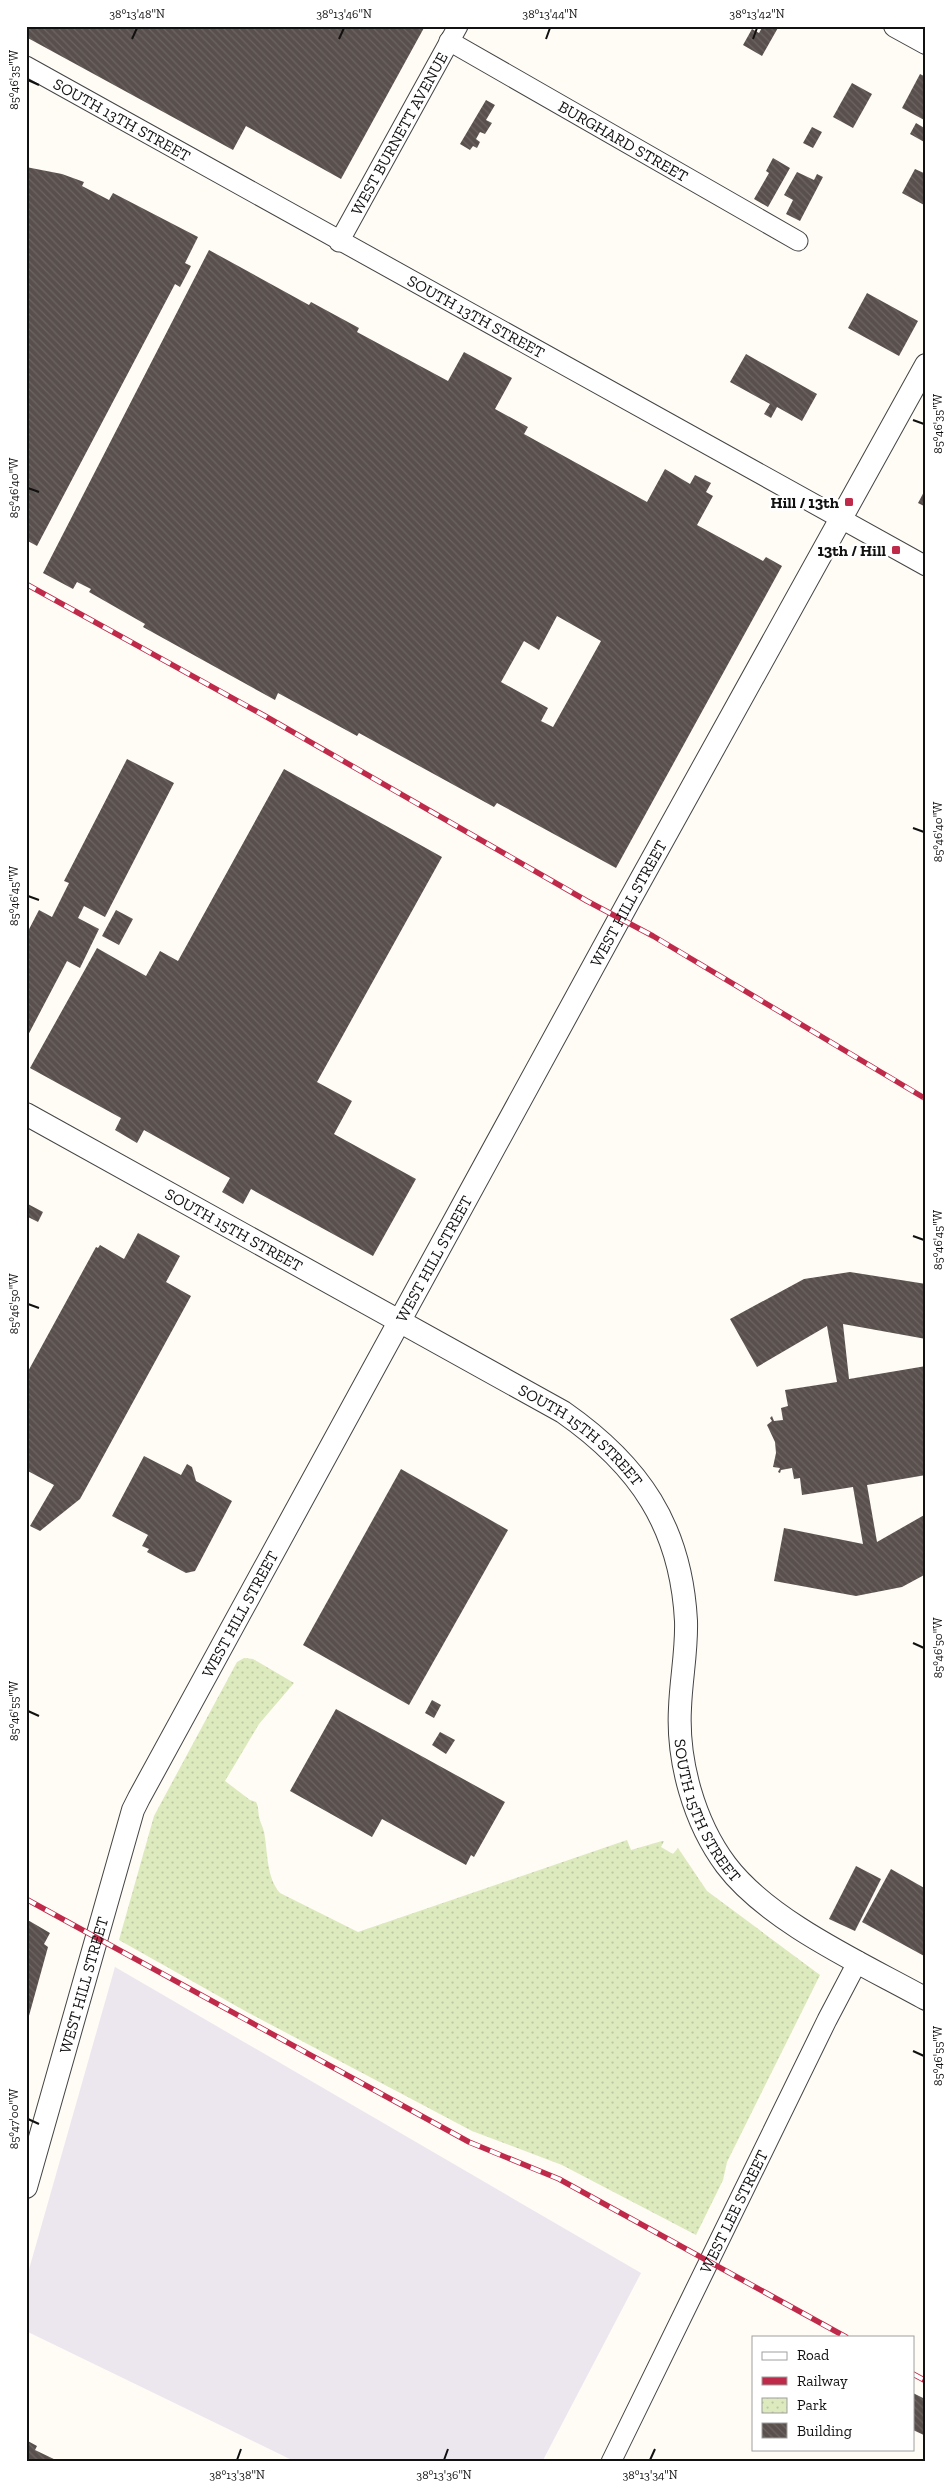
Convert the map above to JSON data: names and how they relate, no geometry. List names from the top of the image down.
{
  "streets": {
    "street": [
      "SOUTH 13TH STREET",
      "WEST BURNETT AVENUE",
      "BURGHARD STREET",
      "WEST HILL STREET",
      "SOUTH 15TH STREET",
      "WEST LEE STREET"
    ]
  },
  "crossings": [
    ["SOUTH 13TH STREET", "WEST BURNETT AVENUE"],
    ["SOUTH 13TH STREET", "WEST HILL STREET"],
    ["WEST BURNETT AVENUE", "BURGHARD STREET"],
    ["WEST HILL STREET", "SOUTH 15TH STREET"],
    ["SOUTH 15TH STREET", "WEST LEE STREET"]
  ],
  "places": {
    "transit": ["Hill / 13th", "13th / Hill"]
  },
  "legend": [
    "Road",
    "Railway",
    "Park",
    "Building"
  ],
  "coordinates": [
    "38°13'48\"N",
    "38°13'46\"N",
    "38°13'44\"N",
    "38°13'42\"N",
    "85°46'35\"W",
    "85°46'40\"W",
    "85°46'45\"W",
    "85°46'50\"W",
    "85°46'55\"W",
    "85°47'00\"W",
    "38°13'38\"N",
    "38°13'36\"N",
    "38°13'34\"N"
  ]
}
